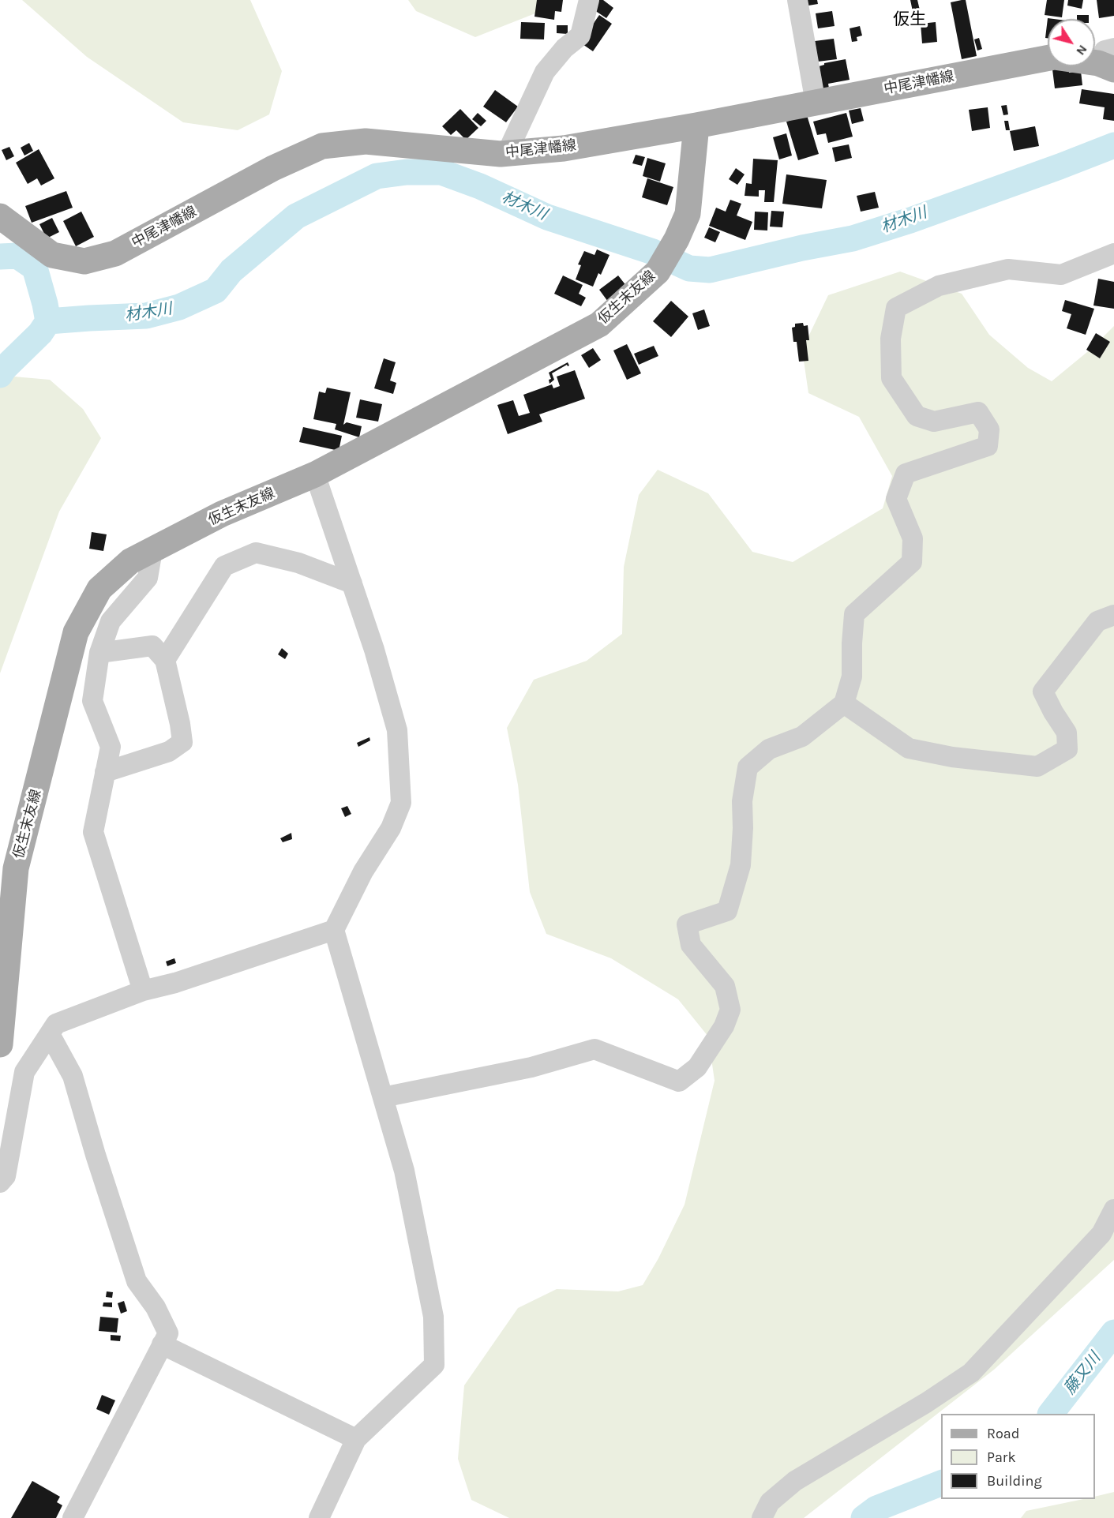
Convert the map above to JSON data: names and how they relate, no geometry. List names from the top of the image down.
{
  "streets": {
    "main road": ["中尾津幡線", "仮生末友線"]
  },
  "crossings": [
    ["中尾津幡線", "仮生末友線"]
  ],
  "districts": ["仮生"],
  "water": ["材木川", "藤又川"],
  "legend": ["Road", "Park", "Building"],
  "north": "bottom right"
}
